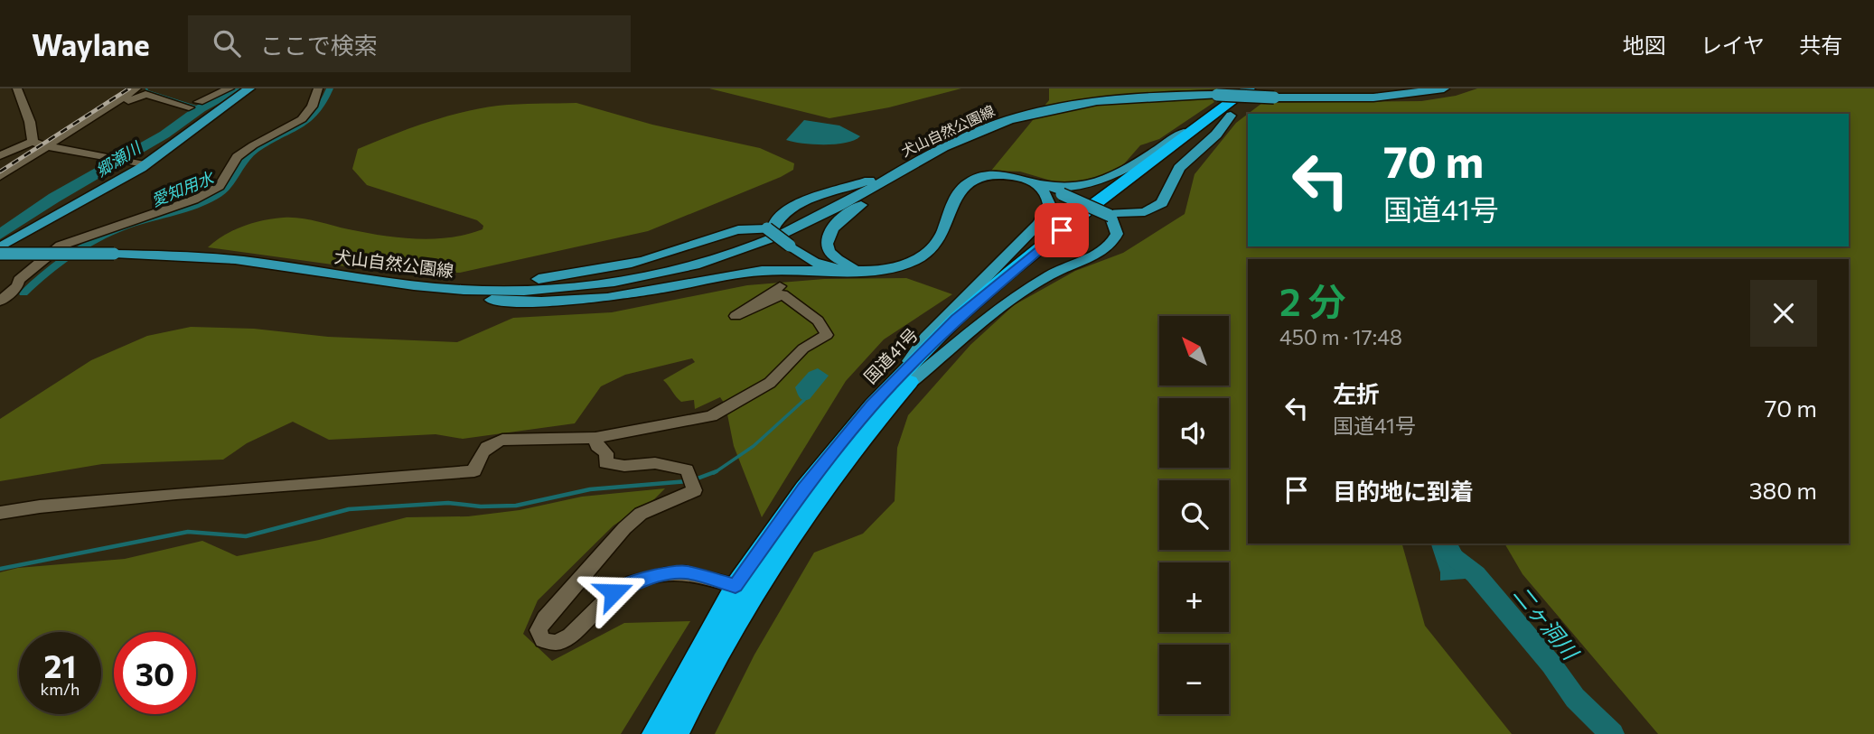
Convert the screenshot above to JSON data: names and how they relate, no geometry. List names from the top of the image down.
{
  "streets": {
    "highway": ["国道41号"],
    "main road": ["犬山自然公園線"]
  },
  "crossings": [
    ["犬山自然公園線", "国道41号"]
  ],
  "water": ["郷瀬川", "愛知用水", "二ヶ洞川"],
  "north": "top left",
  "page": {
    "header": "Waylane",
    "search": "ここで検索",
    "nav": ["地図", "レイヤ", "共有"],
    "turn": ["70 m", "国道41号"],
    "heading": ["2 分", "450 m · 17:48"],
    "map_buttons": ["+", "−"],
    "list": [
      {
        "name": "左折",
        "note": "国道41号",
        "value": "70 m"
      },
      {
        "name": "目的地に到着",
        "value": "380 m"
      }
    ],
    "speed": "21 km/h",
    "limit": "30"
  }
}
